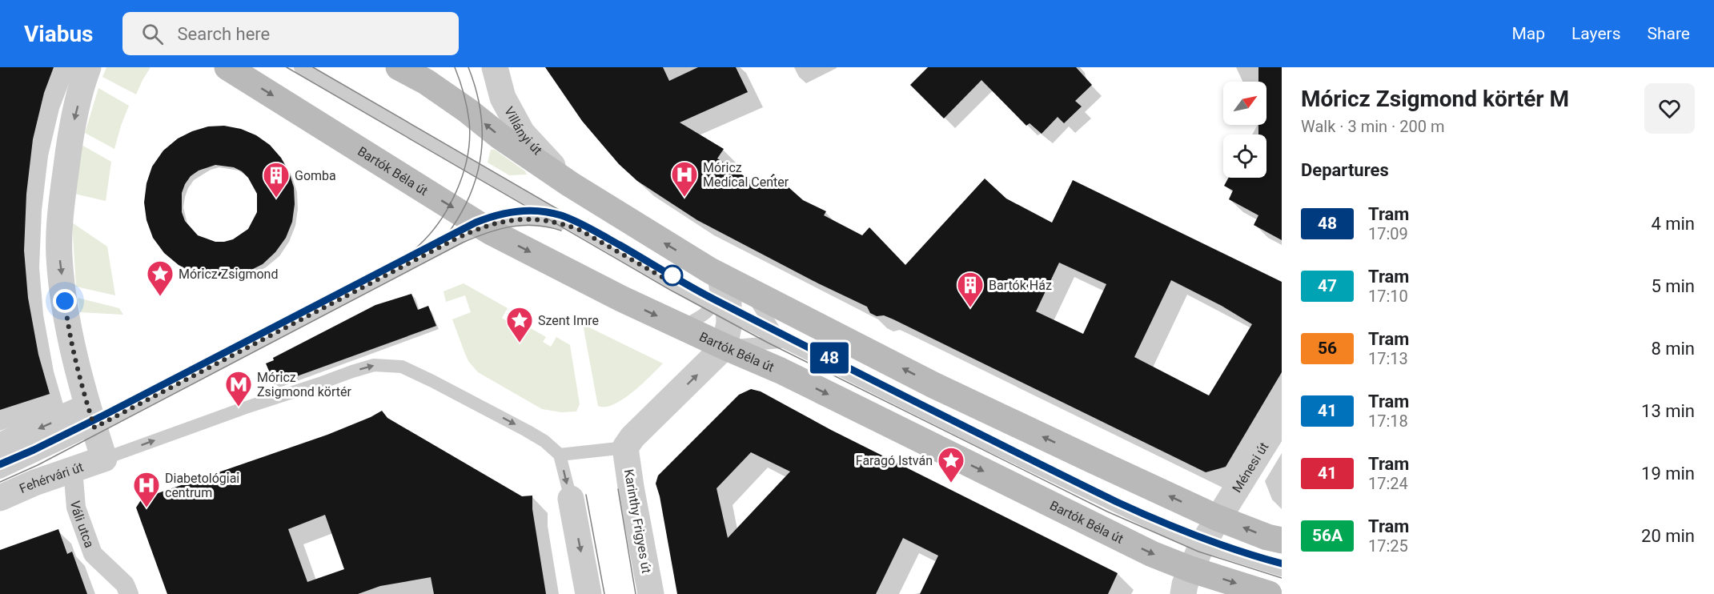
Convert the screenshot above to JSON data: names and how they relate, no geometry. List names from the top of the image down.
{
  "streets": {
    "main road": ["Bartók Béla út"],
    "street": [
      "Villányi út",
      "Ménesi út",
      "Fehérvári út",
      "Karinthy Frigyes út",
      "Váli utca"
    ]
  },
  "crossings": [
    ["Bartók Béla út", "Ménesi út"],
    ["Fehérvári út", "Váli utca"]
  ],
  "places": {
    "hospital": ["Móricz Medical Center", "Diabetológiai centrum"],
    "building": ["Gomba", "Bartók Ház"],
    "place": ["Móricz Zsigmond", "Szent Imre", "Faragó István"],
    "metro station": ["Móricz Zsigmond körtér"]
  },
  "lines": ["tram line 48"],
  "north": "top right",
  "page": {
    "header": "Viabus",
    "search": "Search here",
    "nav": ["Map", "Layers", "Share"],
    "on_map": "48",
    "heading": [
      ["Móricz Zsigmond körtér M", "Walk · 3 min · 200 m"],
      "Departures"
    ],
    "list": [
      {
        "mark": "48",
        "name": "Tram",
        "note": "17:09",
        "value": "4 min"
      },
      {
        "mark": "47",
        "name": "Tram",
        "note": "17:10",
        "value": "5 min"
      },
      {
        "mark": "56",
        "name": "Tram",
        "note": "17:13",
        "value": "8 min"
      },
      {
        "mark": "41",
        "name": "Tram",
        "note": "17:18",
        "value": "13 min"
      },
      {
        "mark": "41",
        "name": "Tram",
        "note": "17:24",
        "value": "19 min"
      },
      {
        "mark": "56A",
        "name": "Tram",
        "note": "17:25",
        "value": "20 min"
      }
    ]
  }
}
